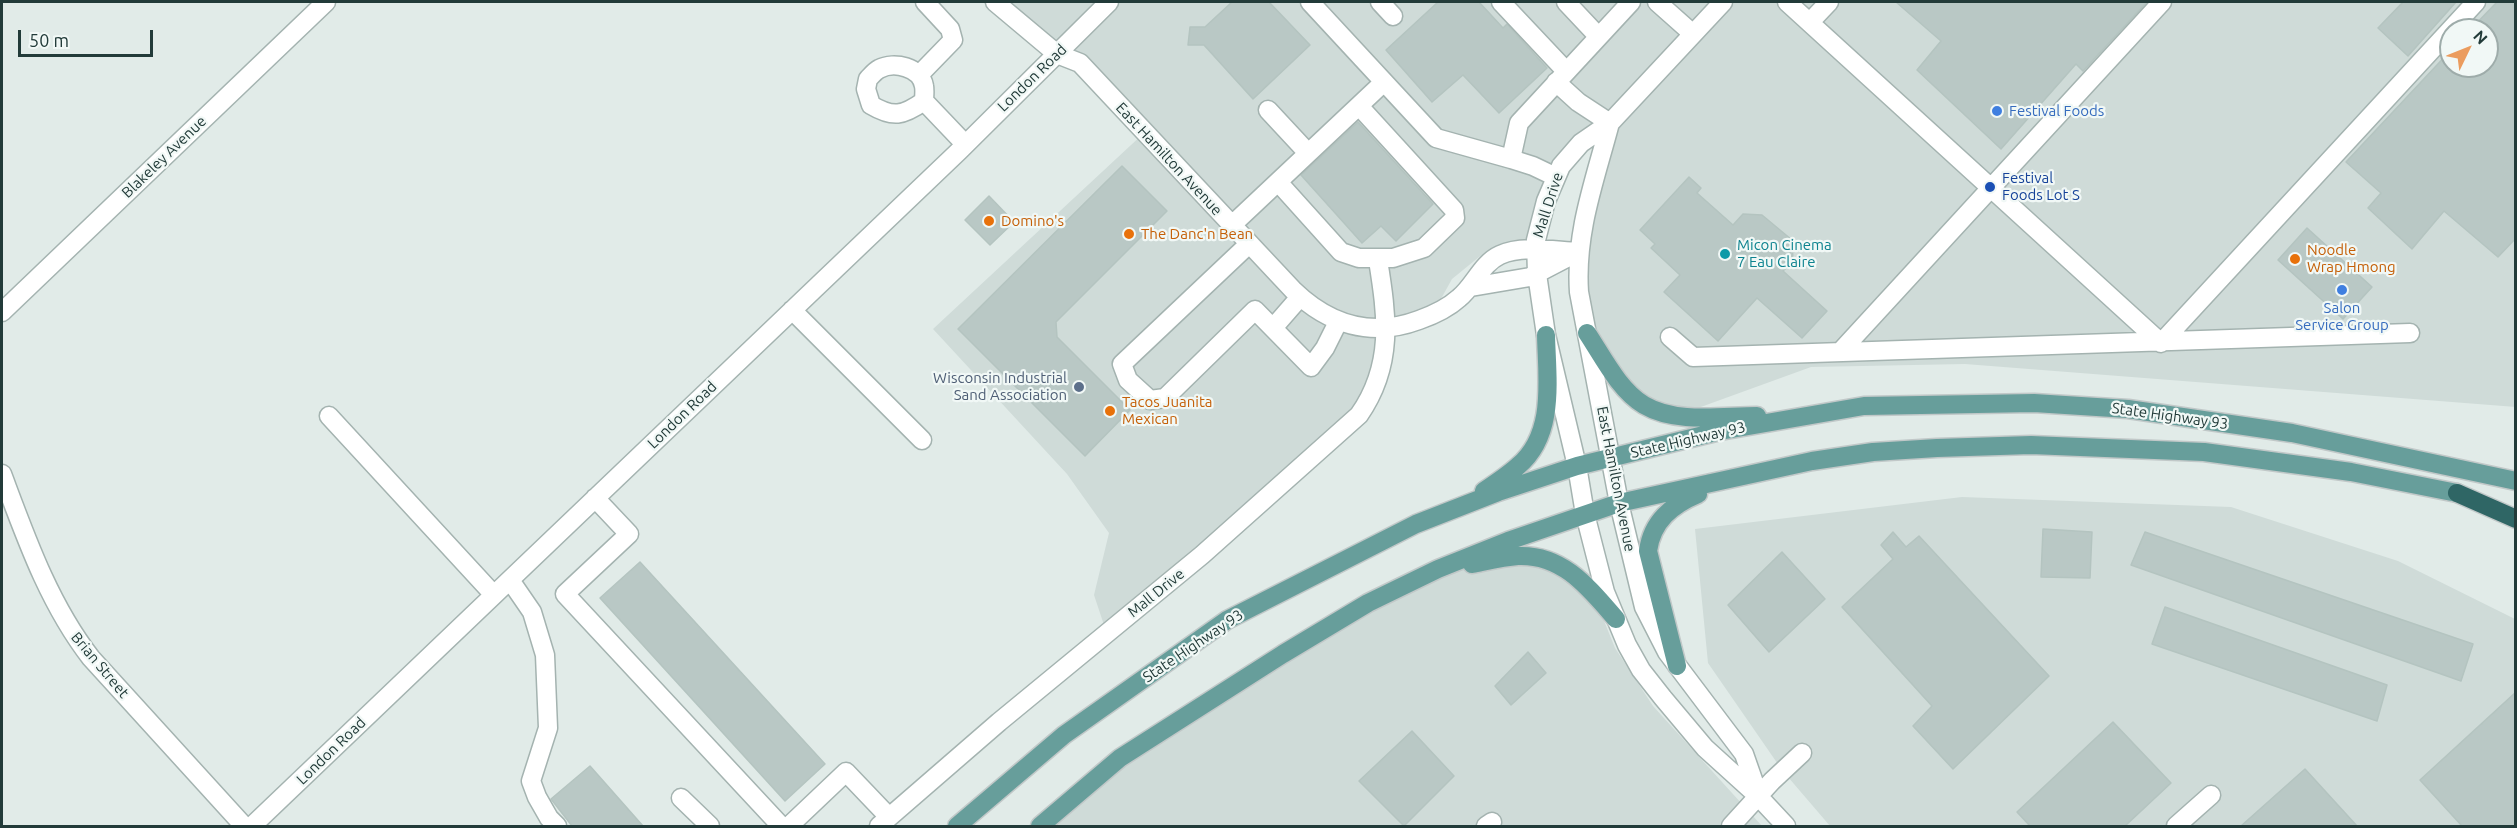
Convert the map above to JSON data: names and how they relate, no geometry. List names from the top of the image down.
{
  "streets": {
    "main road": ["State Highway 93"],
    "street": [
      "London Road",
      "Blakeley Avenue",
      "East Hamilton Avenue",
      "Mall Drive",
      "Brian Street"
    ]
  },
  "crossings": [
    ["London Road", "East Hamilton Avenue"],
    ["East Hamilton Avenue", "Mall Drive"],
    ["East Hamilton Avenue", "State Highway 93"]
  ],
  "places": [
    "Festival Foods",
    "Festival Foods Lot S",
    "Domino's",
    "The Danc'n Bean",
    "Micon Cinema 7 Eau Claire",
    "Noodle Wrap Hmong",
    "Salon Service Group",
    "Wisconsin Industrial Sand Association",
    "Tacos Juanita Mexican"
  ],
  "scale_bar": "50 m",
  "north": "top right"
}
